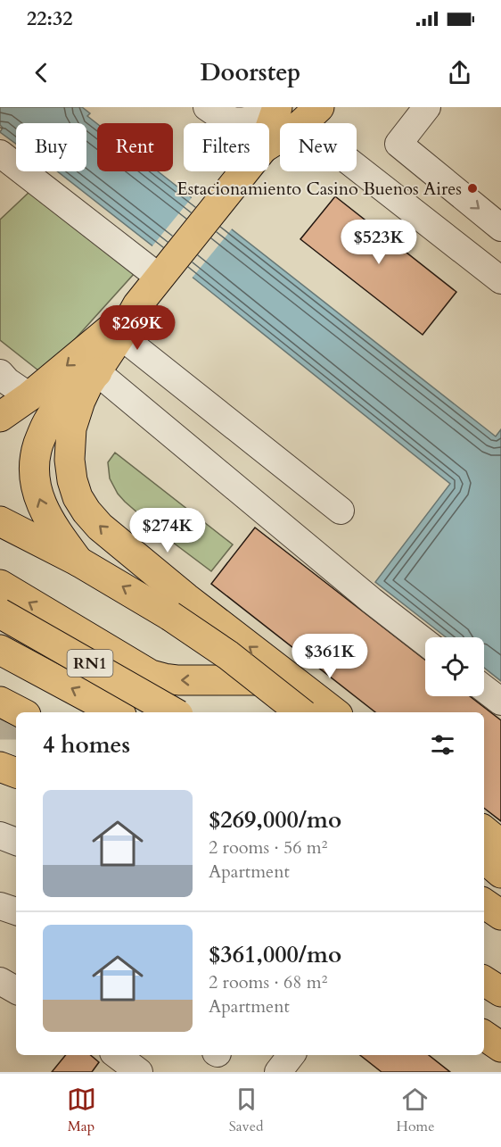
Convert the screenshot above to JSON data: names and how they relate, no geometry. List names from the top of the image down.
{
  "streets": {
    "main road": ["RN1"]
  },
  "places": ["Estacionamiento Casino Buenos Aires"],
  "page": {
    "status": "22:32",
    "header": "Doorstep",
    "chip": [
      "Buy",
      "Rent",
      "Filters",
      "New"
    ],
    "price": [
      "$523K",
      "$269K",
      "$274K",
      "$361K"
    ],
    "heading": "4 homes",
    "list": [
      {
        "name": "$269,000/mo",
        "note": "2 rooms · 56 m² · Apartment"
      },
      {
        "name": "$361,000/mo",
        "note": "2 rooms · 68 m² · Apartment"
      }
    ],
    "tabs": ["Map", "Saved", "Home"]
  }
}
